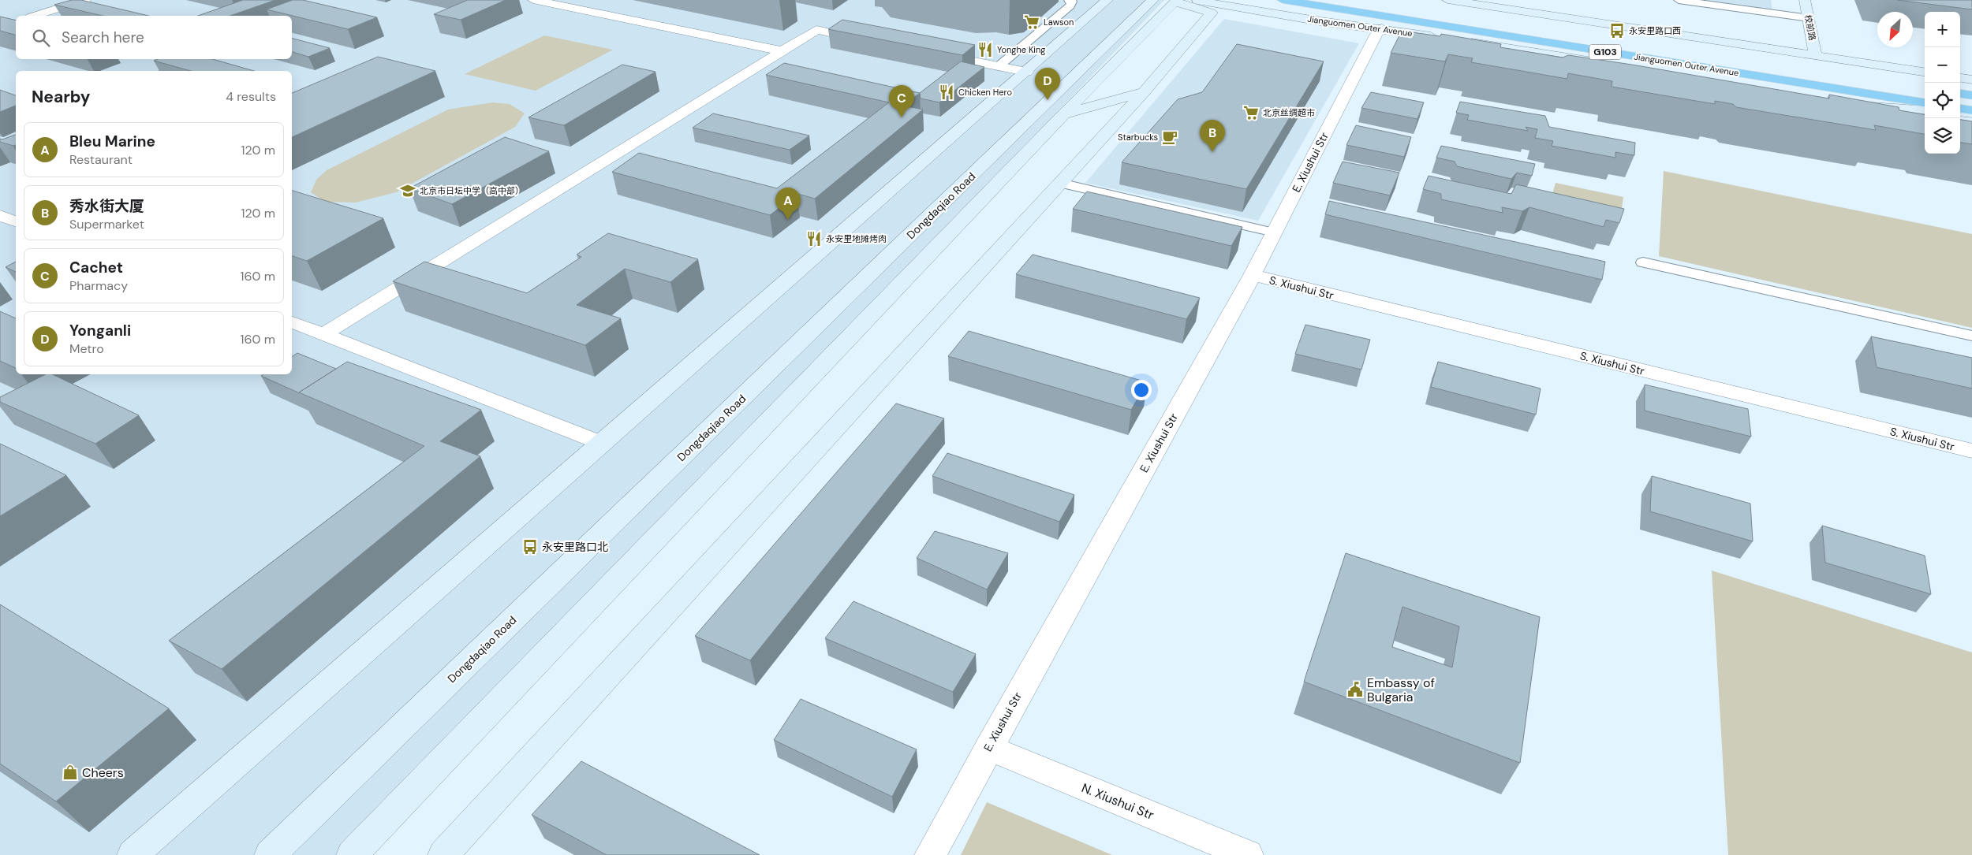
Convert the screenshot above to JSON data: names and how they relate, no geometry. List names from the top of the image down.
{
  "streets": {
    "highway": ["Jianguomen Outer Avenue", "G103"],
    "street": [
      "校前路",
      "E. Xiushui Str",
      "Dongdaqiao Road",
      "S. Xiushui Str",
      "N. Xiushui Str"
    ]
  },
  "crossings": [
    ["Jianguomen Outer Avenue", "E. Xiushui Str"],
    ["E. Xiushui Str", "S. Xiushui Str"],
    ["E. Xiushui Str", "N. Xiushui Str"]
  ],
  "places": {
    "supermarket": ["Lawson", "北京丝绸超市"],
    "bus stop": ["永安里路口西", "永安里路口北"],
    "restaurant": ["Yonghe King", "Chicken Hero", "永安里地摊烤肉"],
    "cafe": ["Starbucks"],
    "school or university": ["北京市日坛中学（高中部）"],
    "public building": ["Embassy of Bulgaria"],
    "shop": ["Cheers"]
  },
  "north": "bottom left",
  "page": {
    "map_buttons": ["+", "−"],
    "search": "Search here",
    "pins": [
      "D",
      "C",
      "B",
      "A"
    ],
    "heading": ["Nearby", "4 results"],
    "list": [
      {
        "mark": "A",
        "name": "Bleu Marine",
        "note": "Restaurant",
        "value": "120 m"
      },
      {
        "mark": "B",
        "name": "秀水街大厦",
        "note": "Supermarket",
        "value": "120 m"
      },
      {
        "mark": "C",
        "name": "Cachet",
        "note": "Pharmacy",
        "value": "160 m"
      },
      {
        "mark": "D",
        "name": "Yonganli",
        "note": "Metro",
        "value": "160 m"
      }
    ]
  }
}
